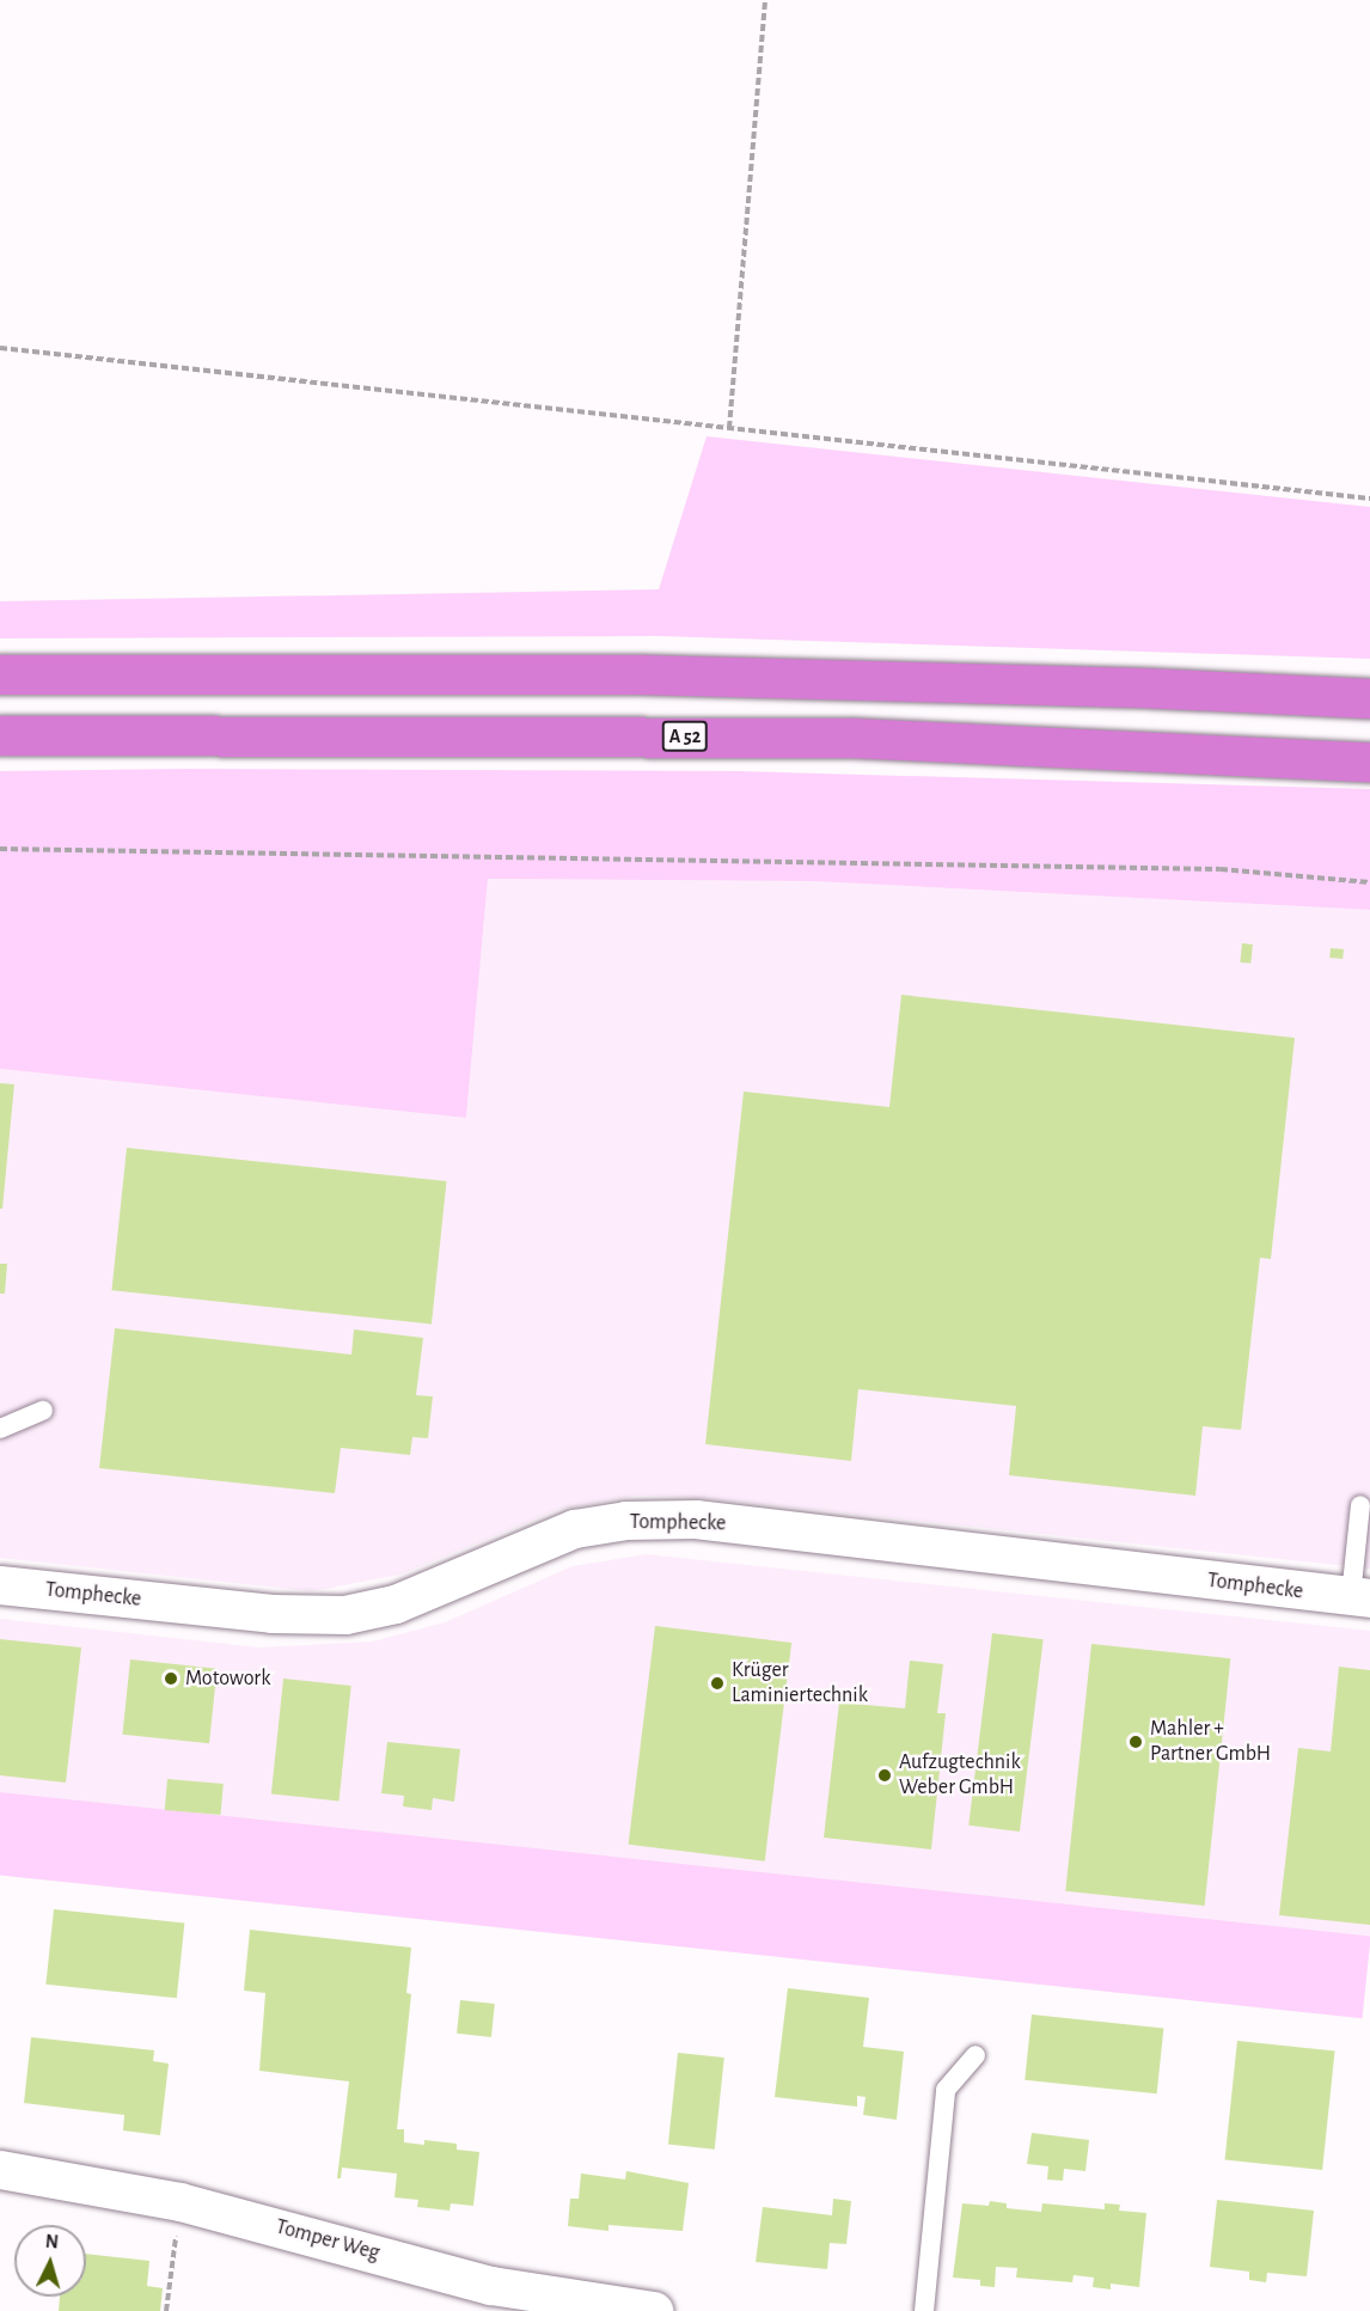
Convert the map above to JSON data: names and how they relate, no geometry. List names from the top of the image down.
{
  "streets": {
    "highway": ["A 52"],
    "street": ["Tomphecke", "Tomper Weg"]
  },
  "places": [
    "Motowork",
    "Krüger Laminiertechnik",
    "Mahler + Partner GmbH",
    "Aufzugtechnik Weber GmbH"
  ],
  "north": "top"
}
